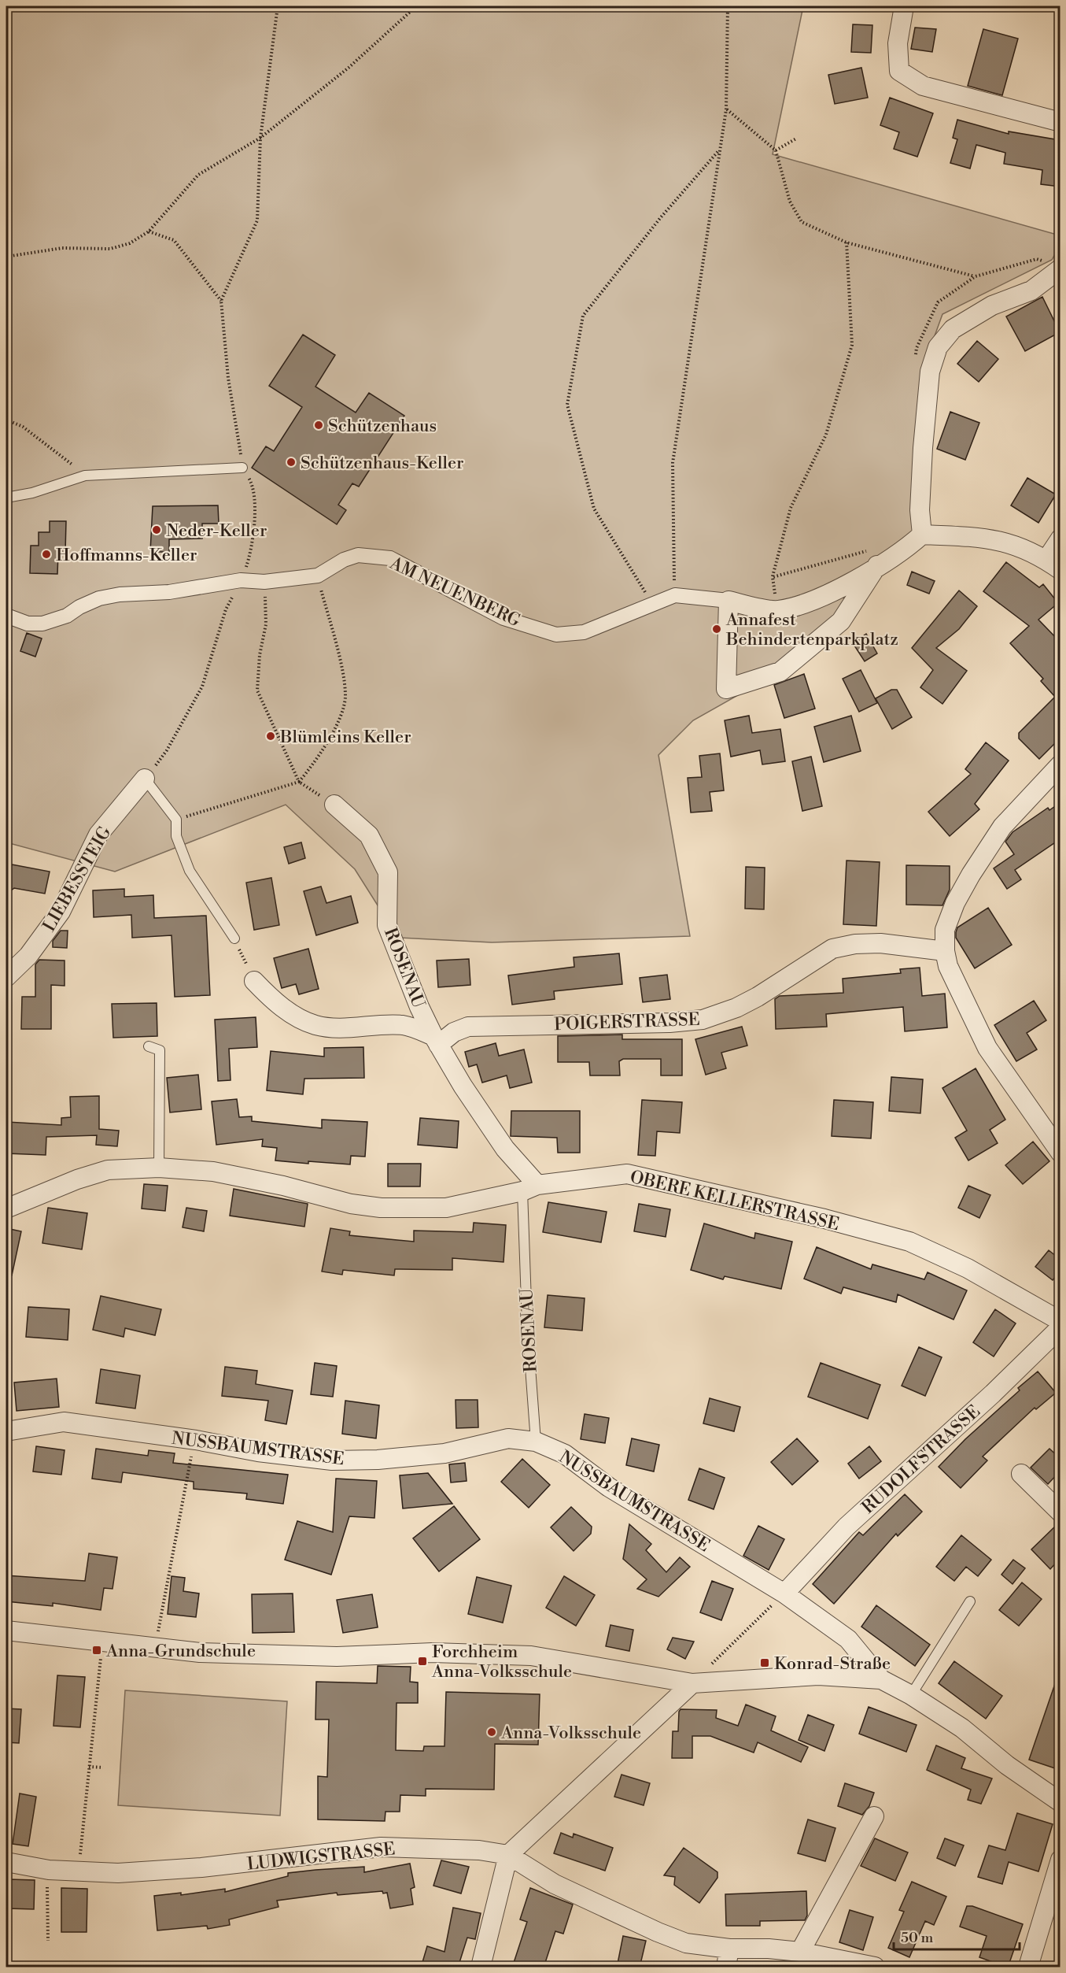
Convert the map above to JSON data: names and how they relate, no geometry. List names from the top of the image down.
{
  "streets": {
    "street": [
      "AM NEUENBERG",
      "LIEBESSTEIG",
      "ROSENAU",
      "POIGERSTRASSE",
      "OBERE KELLERSTRASSE",
      "NUSSBAUMSTRASSE",
      "RUDOLFSTRASSE",
      "LUDWIGSTRASSE"
    ]
  },
  "crossings": [
    ["ROSENAU", "POIGERSTRASSE"],
    ["ROSENAU", "OBERE KELLERSTRASSE"],
    ["ROSENAU", "NUSSBAUMSTRASSE"],
    ["NUSSBAUMSTRASSE", "RUDOLFSTRASSE"]
  ],
  "places": {
    "other": [
      "Schützenhaus",
      "Schützenhaus-Keller",
      "Neder-Keller",
      "Hoffmanns-Keller",
      "Annafest Behindertenparkplatz",
      "Blümleins Keller",
      "Anna-Volksschule"
    ],
    "transit": ["Anna-Grundschule", "Forchheim Anna-Volksschule", "Konrad-Straße"]
  },
  "scale_bar": "50 m"
}
